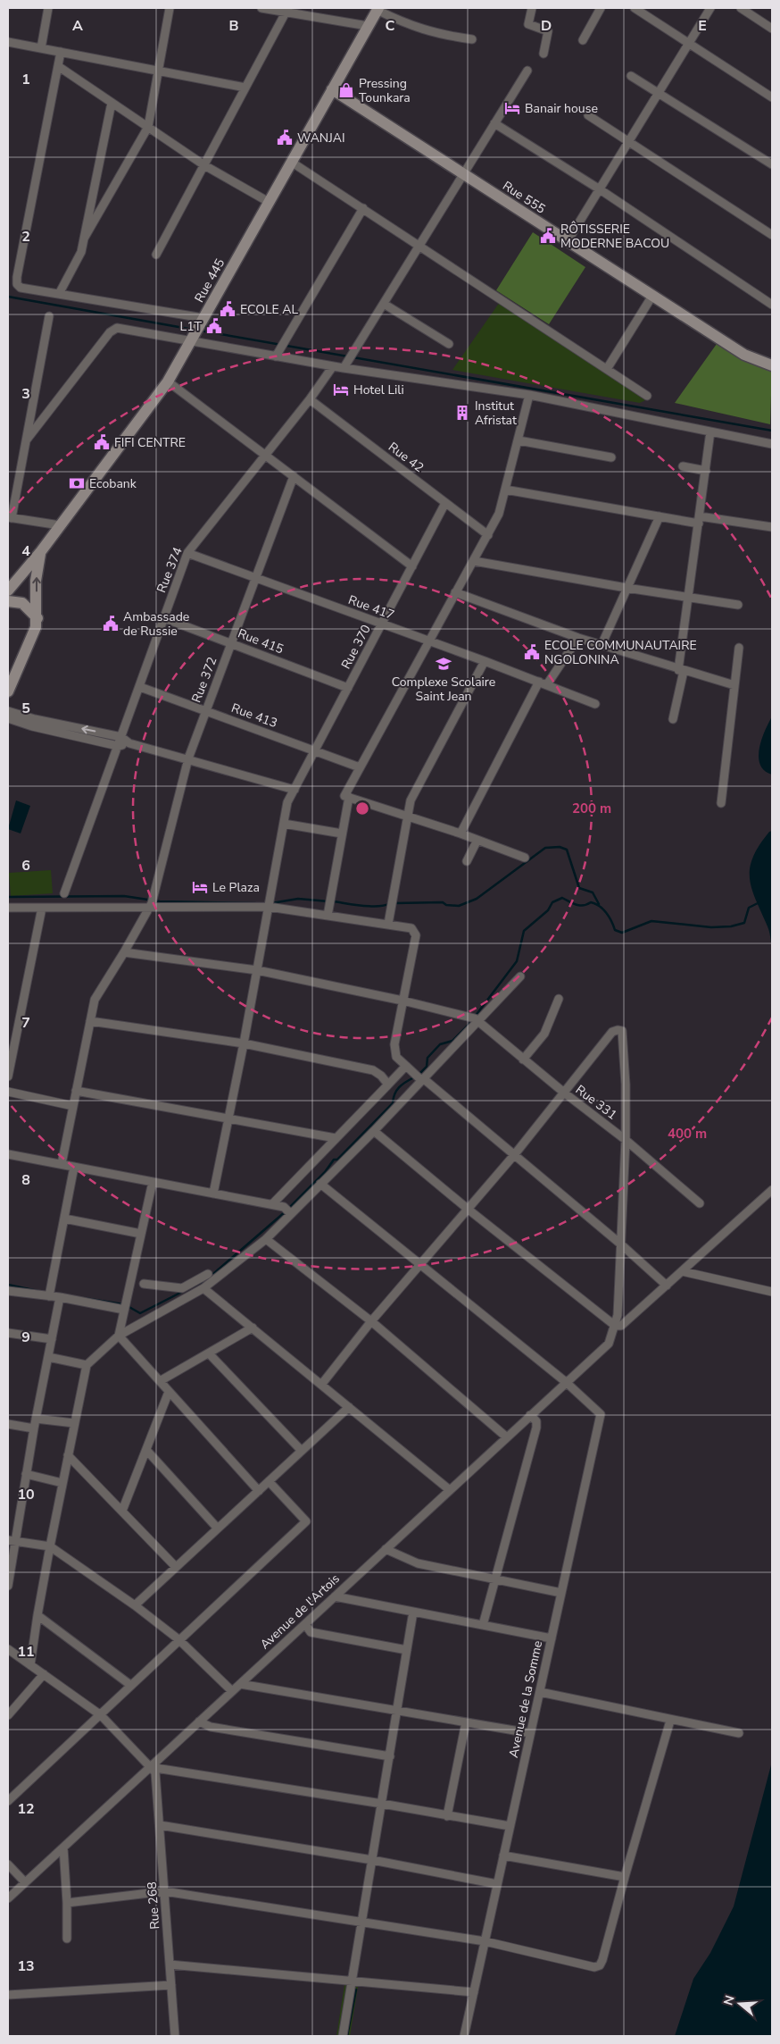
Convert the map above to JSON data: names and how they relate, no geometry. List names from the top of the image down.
{
  "streets": {
    "street": [
      "Rue 555",
      "Rue 445",
      "Rue 42",
      "Rue 374",
      "Rue 417",
      "Rue 415",
      "Rue 370",
      "Rue 372",
      "Rue 413",
      "Rue 331",
      "Avenue de l'Artois",
      "Avenue de la Somme",
      "Rue 268"
    ]
  },
  "crossings": [
    ["Rue 555", "Rue 445"],
    ["Rue 42", "Rue 374"],
    ["Rue 42", "Rue 370"],
    ["Rue 374", "Rue 417"],
    ["Rue 374", "Rue 415"],
    ["Rue 374", "Rue 413"],
    ["Rue 417", "Rue 370"],
    ["Rue 417", "Rue 372"],
    ["Rue 415", "Rue 370"],
    ["Rue 415", "Rue 372"],
    ["Rue 370", "Rue 413"],
    ["Rue 372", "Rue 413"],
    ["Avenue de l'Artois", "Avenue de la Somme"],
    ["Avenue de l'Artois", "Rue 268"]
  ],
  "places": {
    "shop": ["Pressing Tounkara"],
    "hotel": ["Banair house", "Hotel Lili", "Le Plaza"],
    "public building": [
      "WANJAI",
      "RÔTISSERIE MODERNE BACOU",
      "ECOLE AL",
      "L1T",
      "FIFI CENTRE",
      "Ambassade de Russie",
      "ECOLE COMMUNAUTAIRE NGOLONINA"
    ],
    "building": ["Institut Afristat"],
    "bank": ["Ecobank"],
    "school or university": ["Complexe Scolaire Saint Jean"]
  },
  "north": "left",
  "grid": {
    "columns": [
      "A",
      "B",
      "C",
      "D",
      "E"
    ],
    "rows": [
      "1",
      "2",
      "3",
      "4",
      "5",
      "6",
      "7",
      "8",
      "9",
      "10",
      "11",
      "12",
      "13"
    ]
  },
  "rings": ["200 m", "400 m"]
}
